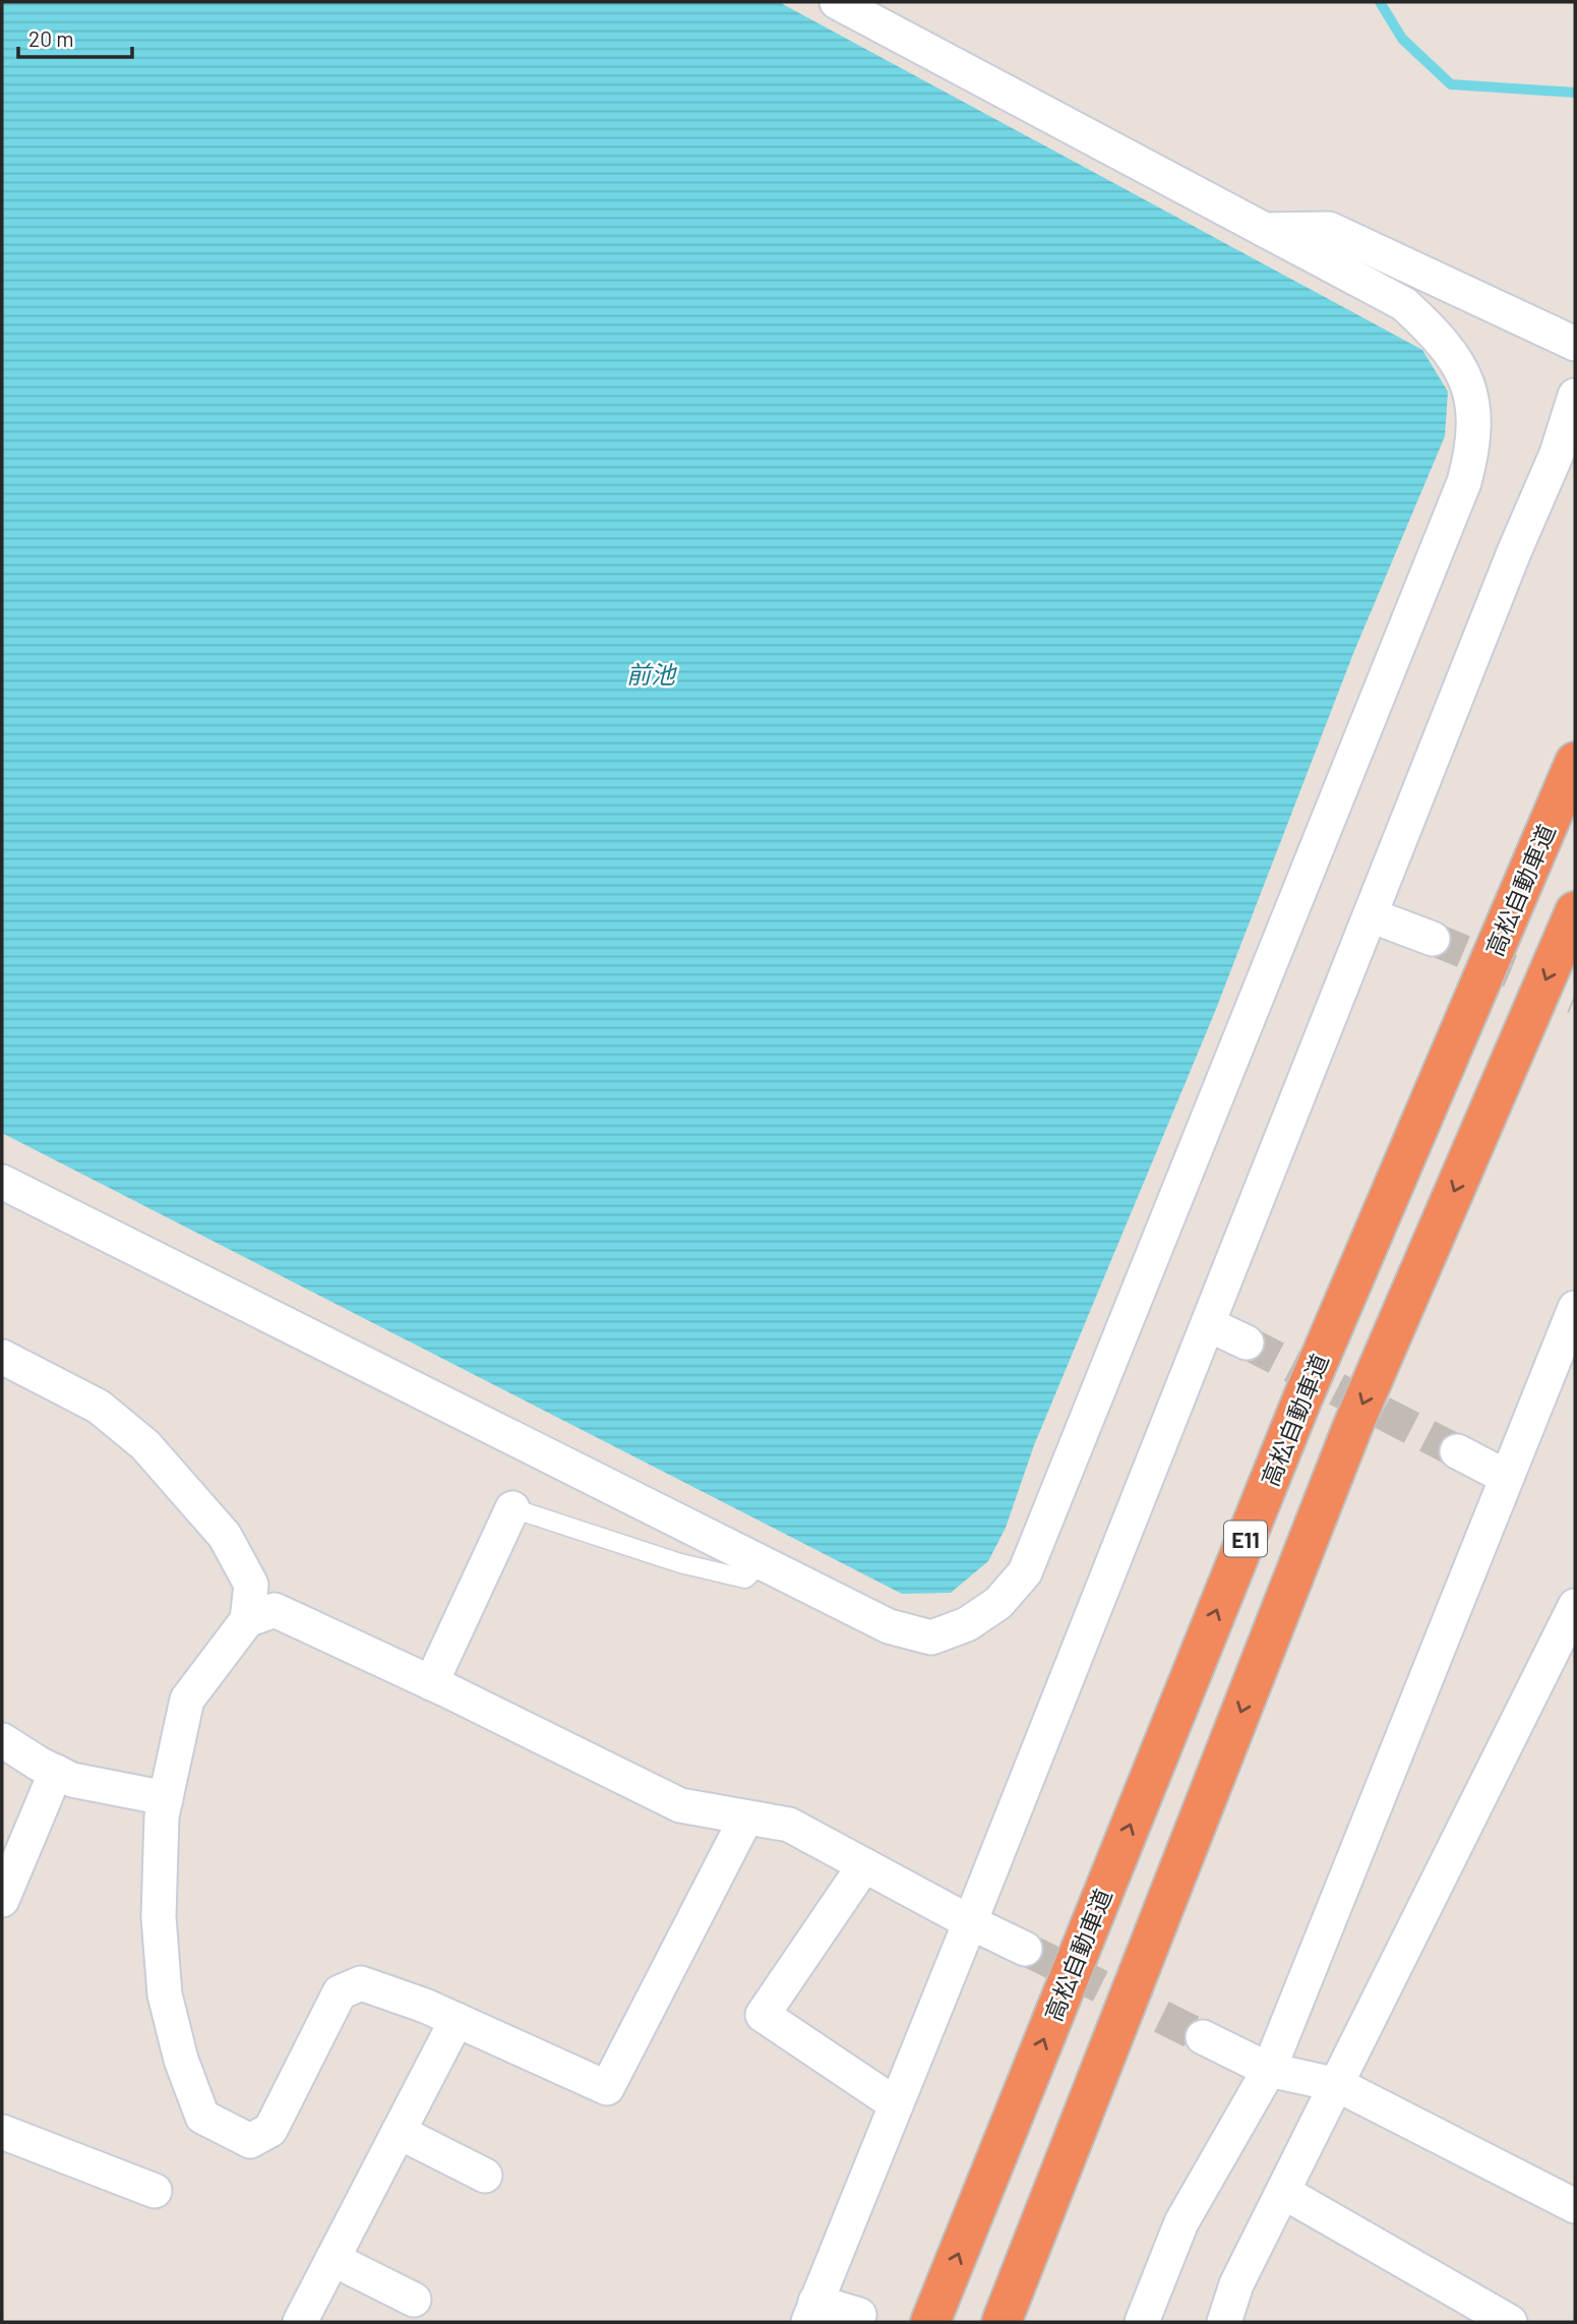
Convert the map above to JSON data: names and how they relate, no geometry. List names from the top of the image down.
{
  "streets": {
    "highway": ["高松自動車道", "E11"]
  },
  "water": ["前池"],
  "scale_bar": "20 m"
}
